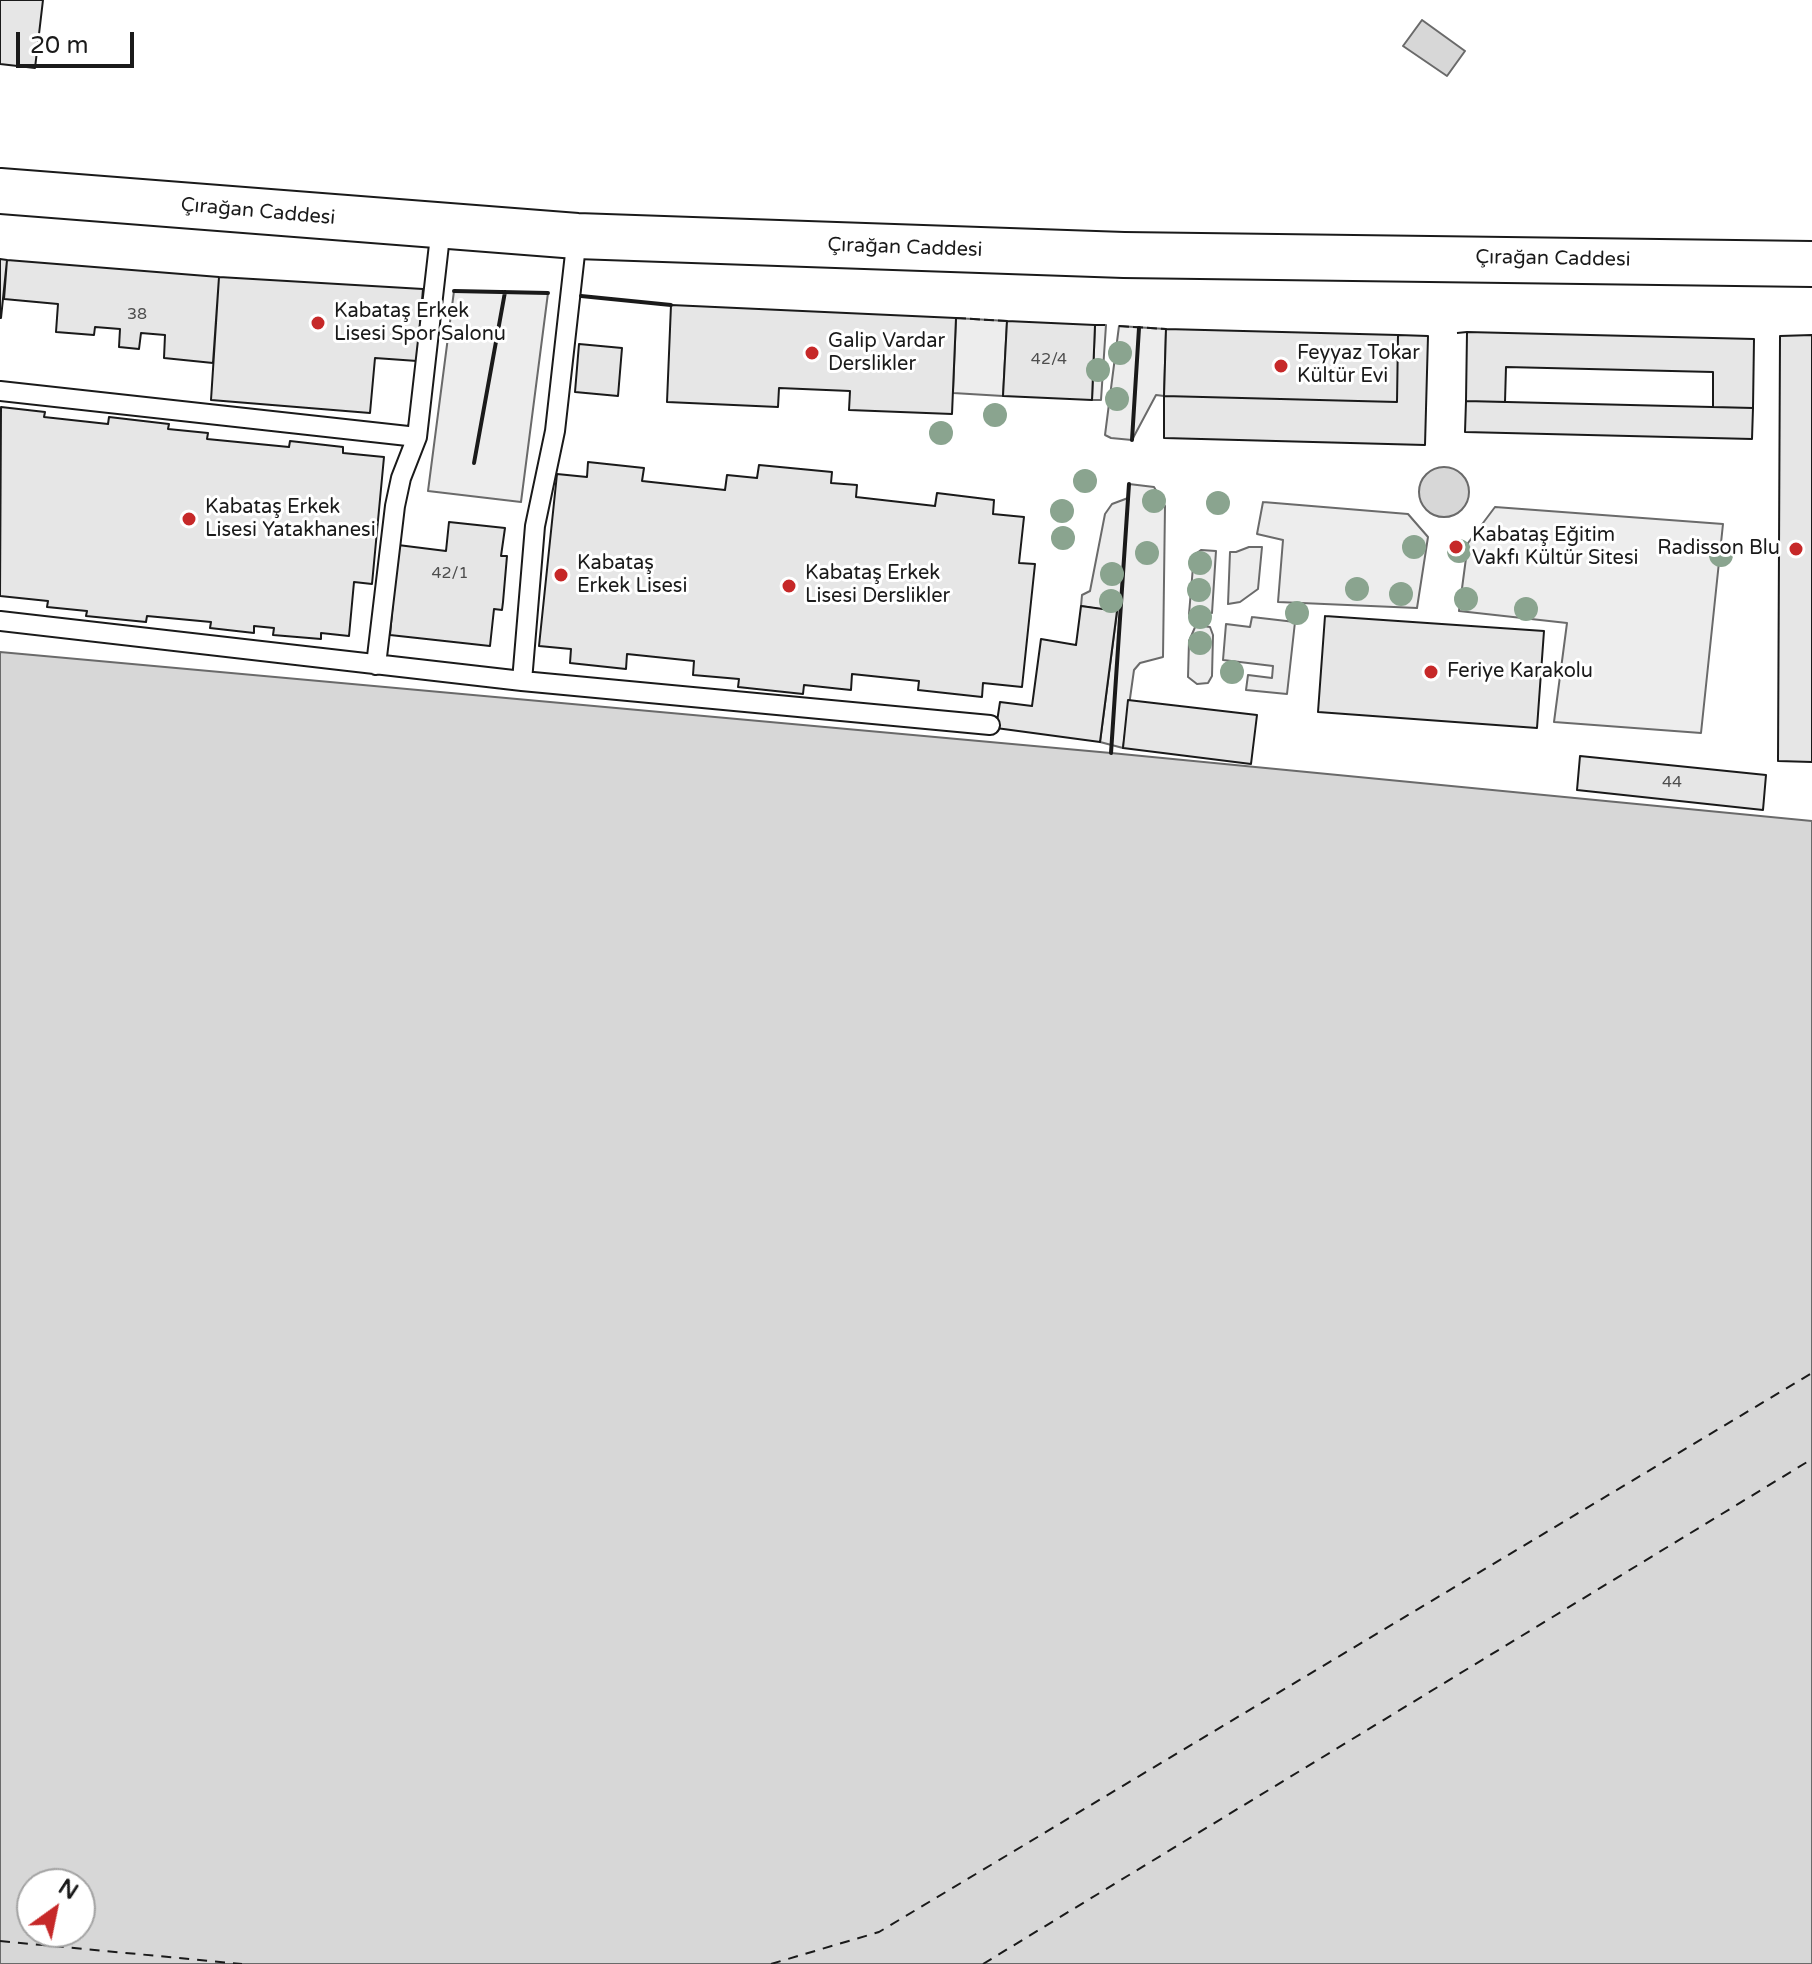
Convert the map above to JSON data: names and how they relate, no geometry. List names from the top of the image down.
{
  "streets": {
    "main road": ["Çırağan Caddesi"]
  },
  "places": [
    "Kabataş Erkek Lisesi Spor Salonu",
    "Galip Vardar Derslikler",
    "Feyyaz Tokar Kültür Evi",
    "Kabataş Erkek Lisesi Yatakhanesi",
    "Kabataş Eğitim Vakfı Kültür Sitesi",
    "Radisson Blu",
    "Kabataş Erkek Lisesi",
    "Kabataş Erkek Lisesi Derslikler",
    "Feriye Karakolu"
  ],
  "house_numbers": [
    "38",
    "42/4",
    "42/1",
    "44"
  ],
  "scale_bar": "20 m",
  "north": "top right"
}
